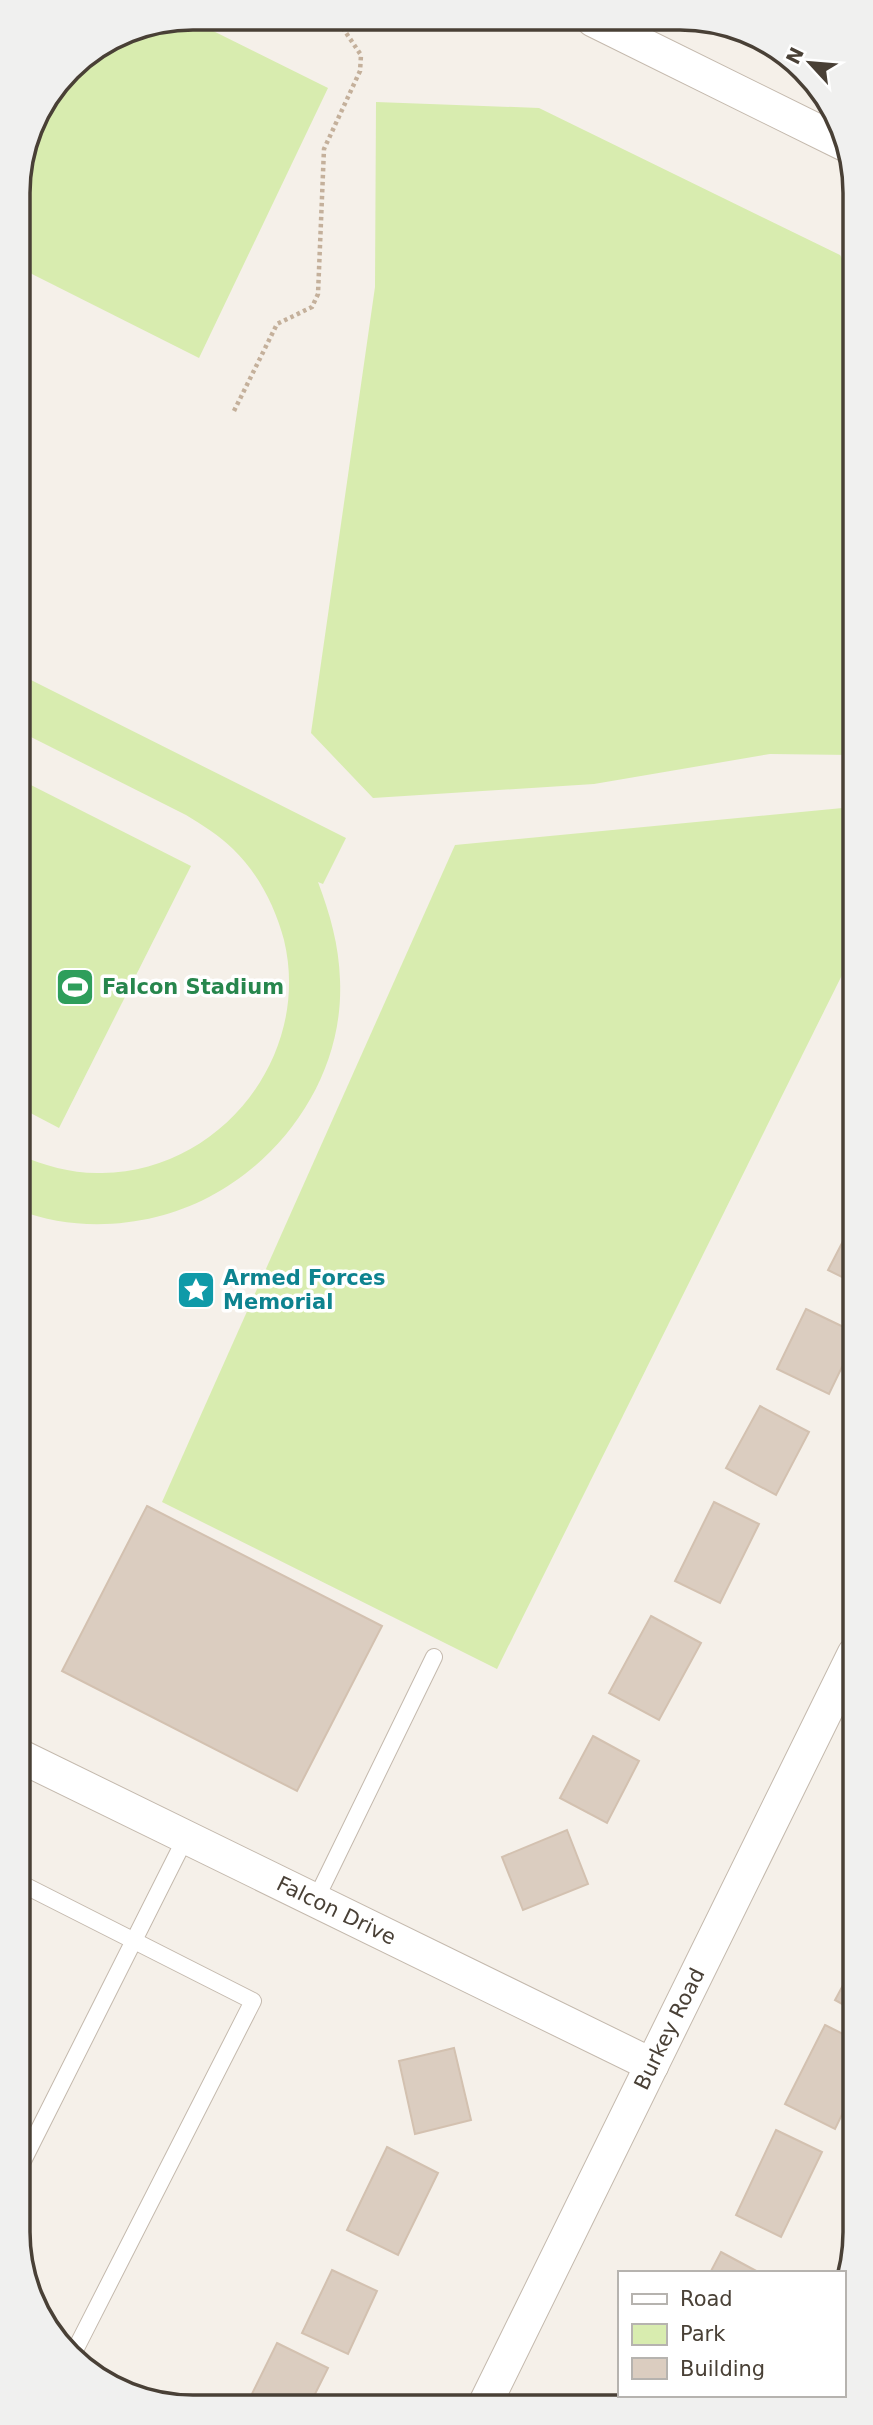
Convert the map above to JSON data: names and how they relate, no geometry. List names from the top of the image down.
{
  "streets": {
    "street": ["Falcon Drive", "Burkey Road"]
  },
  "crossings": [
    ["Falcon Drive", "Burkey Road"]
  ],
  "places": {
    "sports": ["Falcon Stadium"],
    "place": ["Armed Forces Memorial"]
  },
  "legend": ["Road", "Park", "Building"],
  "north": "top left"
}
